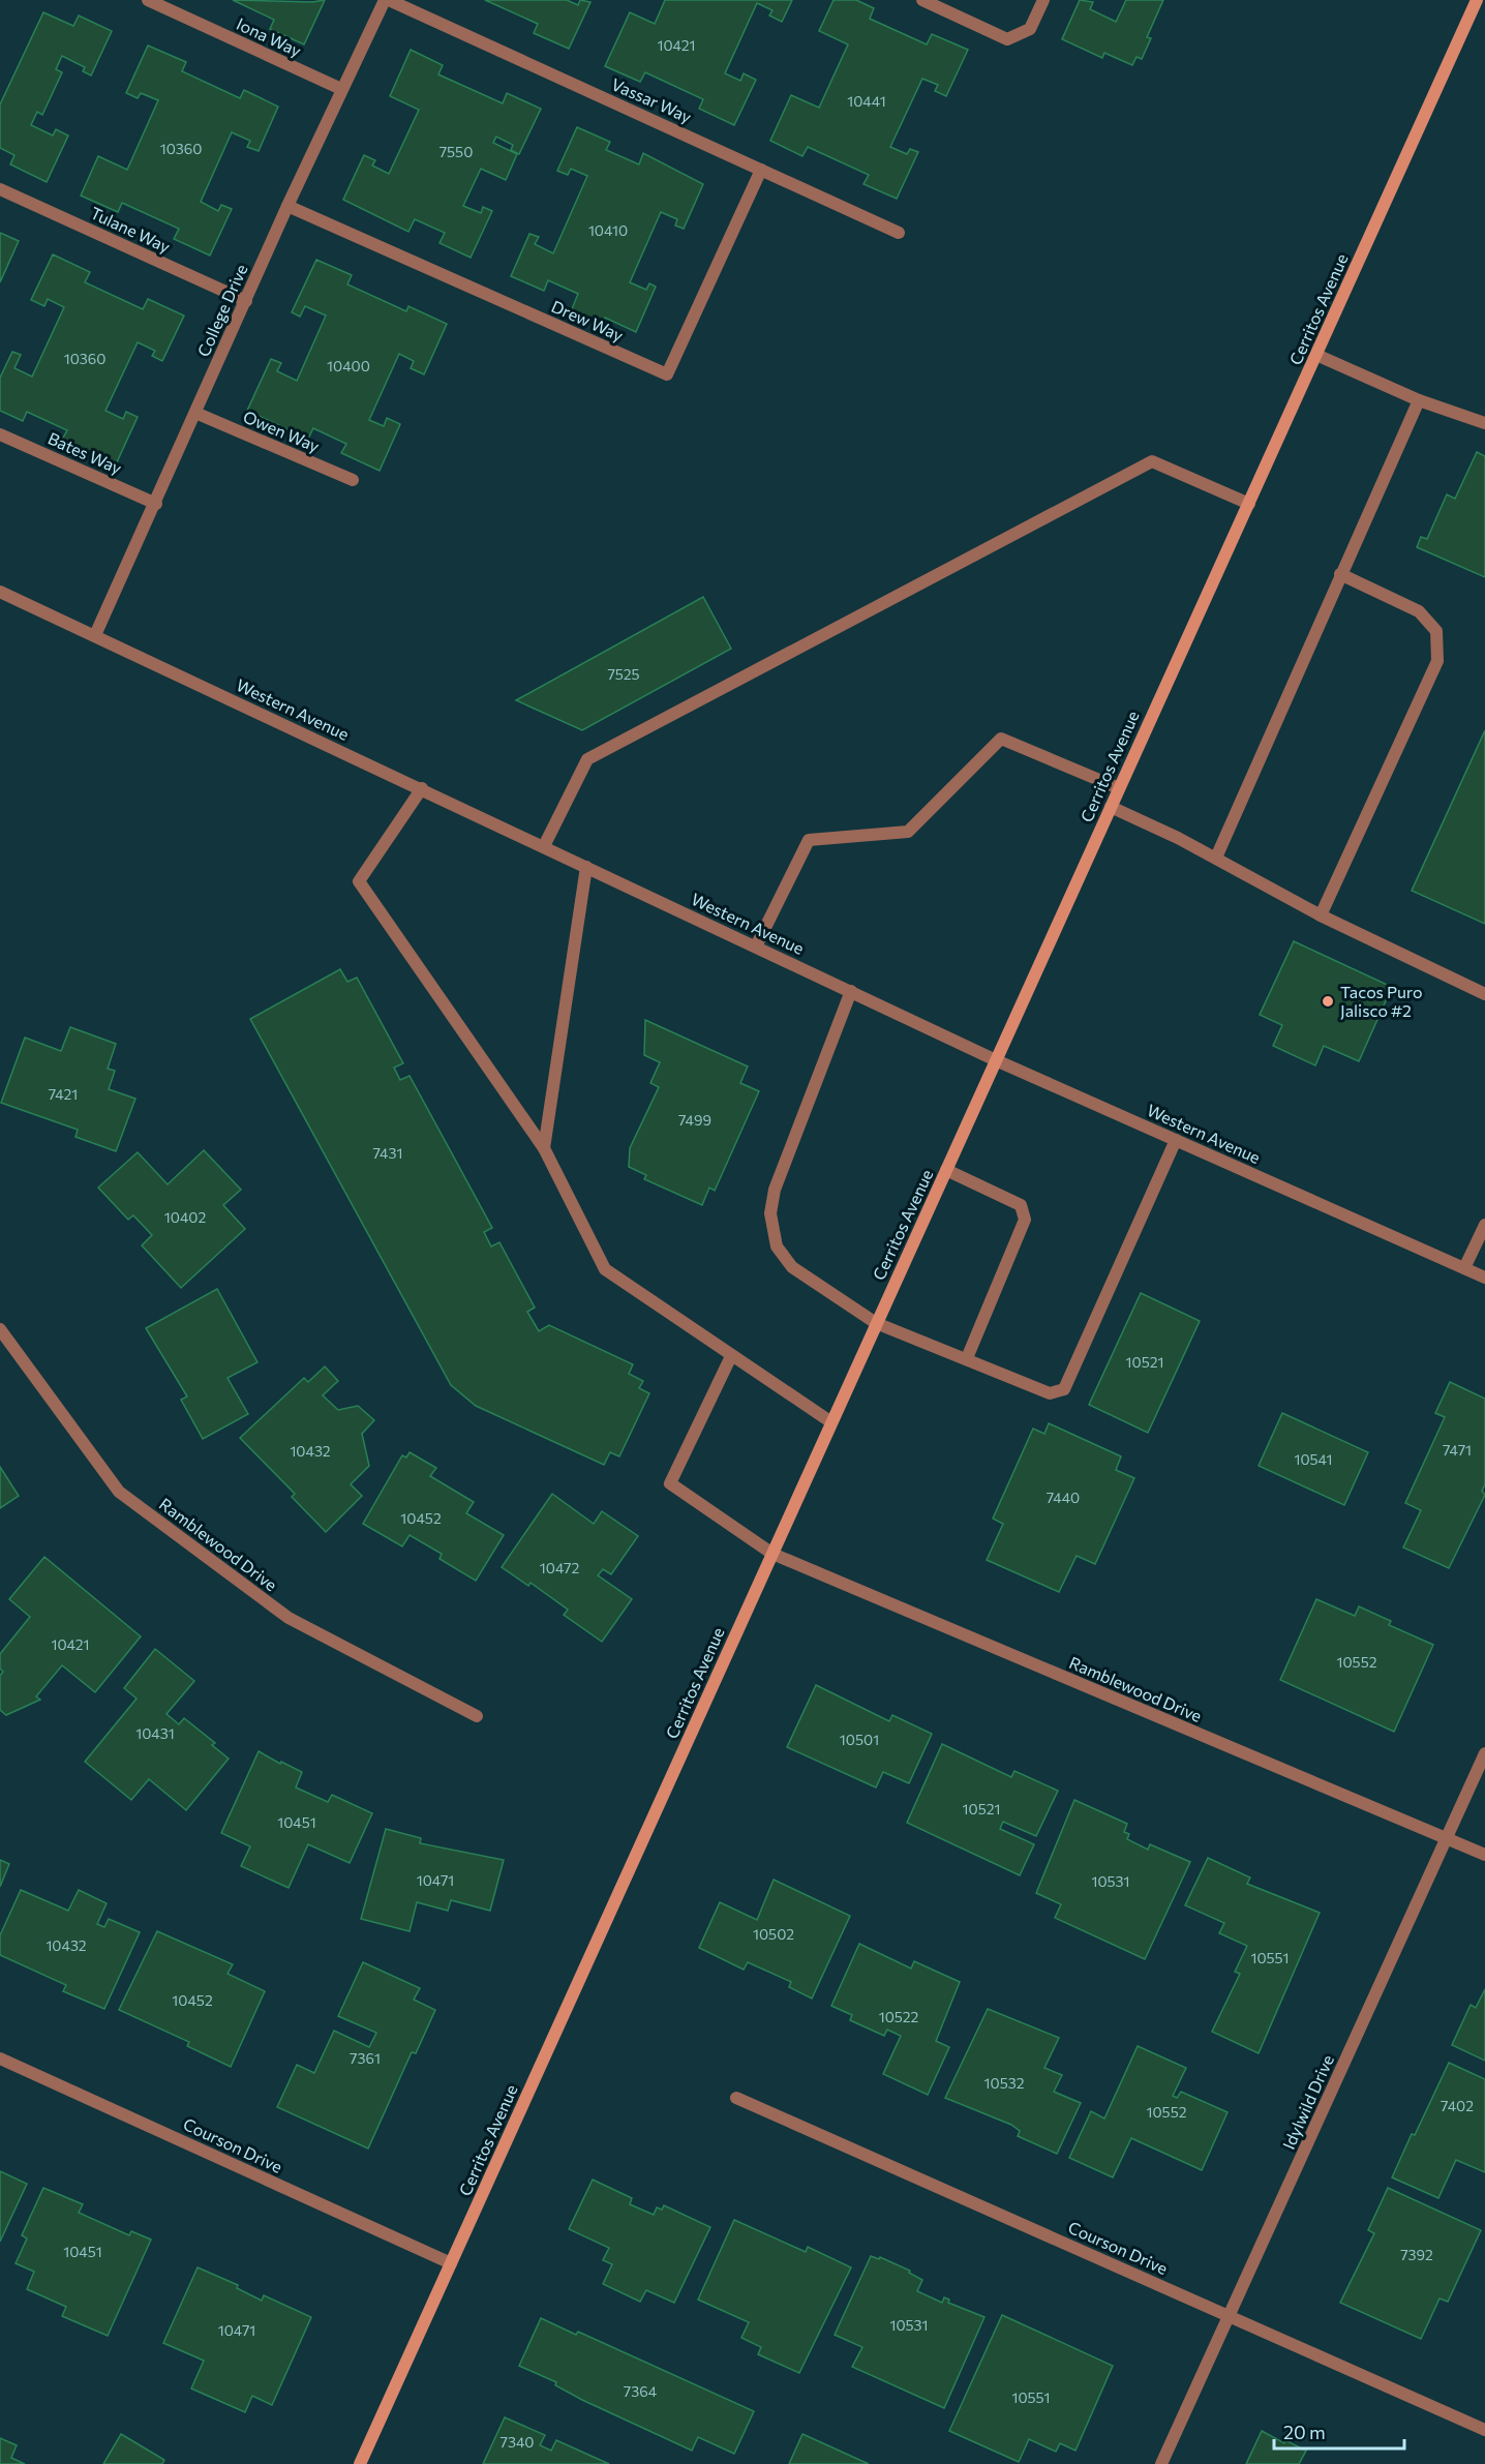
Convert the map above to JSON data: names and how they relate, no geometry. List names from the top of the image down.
{
  "streets": {
    "main road": ["Cerritos Avenue"],
    "street": [
      "Iona Way",
      "Vassar Way",
      "Tulane Way",
      "College Drive",
      "Drew Way",
      "Owen Way",
      "Bates Way",
      "Western Avenue",
      "Ramblewood Drive",
      "Idylwild Drive",
      "Courson Drive"
    ]
  },
  "crossings": [
    ["Iona Way", "College Drive"],
    ["Vassar Way", "Drew Way"],
    ["Tulane Way", "College Drive"],
    ["Cerritos Avenue", "Western Avenue"],
    ["Cerritos Avenue", "Ramblewood Drive"],
    ["Cerritos Avenue", "Courson Drive"],
    ["College Drive", "Drew Way"],
    ["College Drive", "Owen Way"],
    ["College Drive", "Bates Way"],
    ["College Drive", "Western Avenue"],
    ["Ramblewood Drive", "Idylwild Drive"],
    ["Idylwild Drive", "Courson Drive"]
  ],
  "places": ["Tacos Puro Jalisco #2"],
  "house_numbers": [
    "10421",
    "10441",
    "10360",
    "7550",
    "10410",
    "10360",
    "10400",
    "7525",
    "7421",
    "7499",
    "7431",
    "10402",
    "10521",
    "7471",
    "10432",
    "10541",
    "7440",
    "10452",
    "10472",
    "10421",
    "10552",
    "10431",
    "10501",
    "10521",
    "10451",
    "10471",
    "10531",
    "10502",
    "10432",
    "10551",
    "10452",
    "10522",
    "7361",
    "10532",
    "7402",
    "10552",
    "10451",
    "7392",
    "10531",
    "10471",
    "7364",
    "10551",
    "7340"
  ],
  "scale_bar": "20 m"
}
